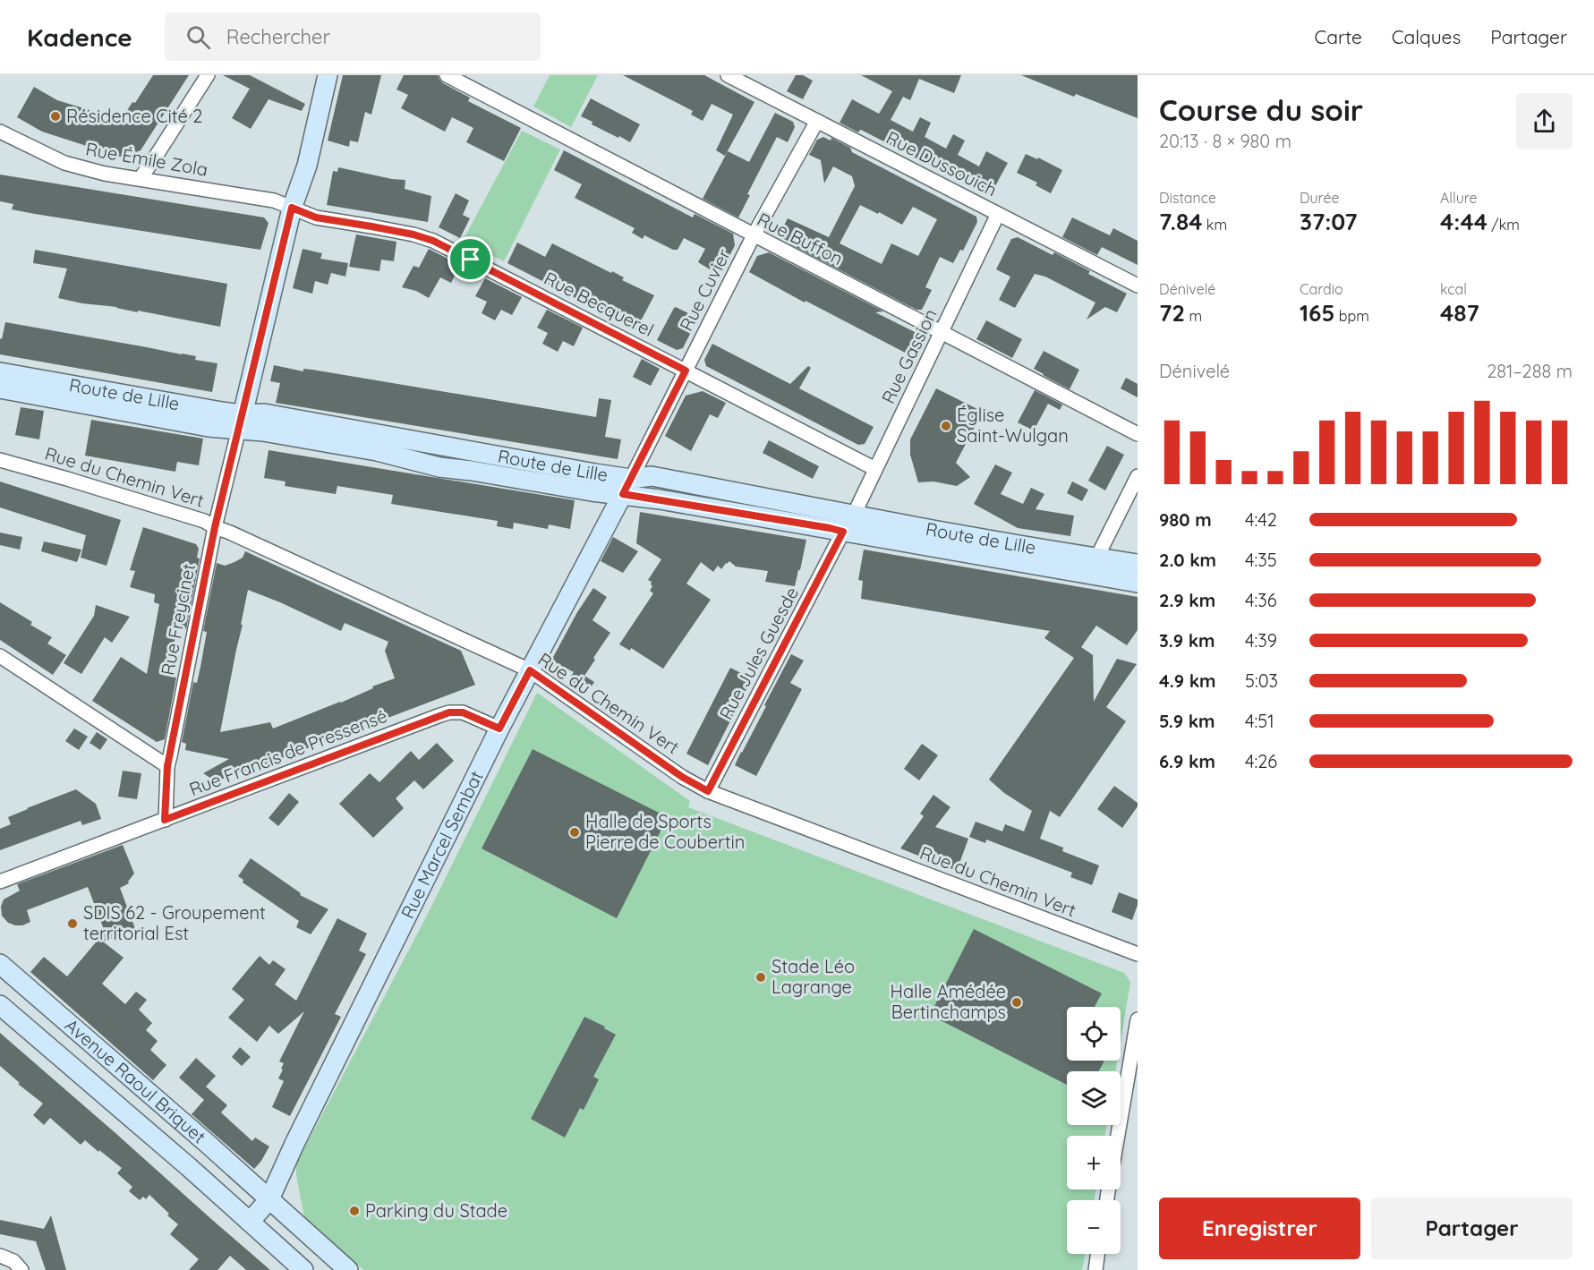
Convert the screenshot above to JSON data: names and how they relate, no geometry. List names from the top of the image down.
{
  "streets": {
    "main road": ["Route de Lille", "Rue Marcel Sembat", "Avenue Raoul Briquet"],
    "street": [
      "Rue Émile Zola",
      "Rue Dussouich",
      "Rue Buffon",
      "Rue Cuvier",
      "Rue Becquerel",
      "Rue Gassion",
      "Rue du Chemin Vert",
      "Rue Freycinet",
      "Rue Jules Guesde",
      "Rue Francis de Pressensé"
    ]
  },
  "crossings": [
    ["Rue Émile Zola", "Rue Becquerel"],
    ["Rue Dussouich", "Rue Cuvier"],
    ["Rue Dussouich", "Rue Gassion"],
    ["Rue Buffon", "Rue Cuvier"],
    ["Rue Buffon", "Rue Gassion"],
    ["Rue Cuvier", "Rue Becquerel"],
    ["Rue Cuvier", "Route de Lille"],
    ["Rue Cuvier", "Rue Marcel Sembat"],
    ["Rue Becquerel", "Rue Gassion"],
    ["Rue Gassion", "Route de Lille"],
    ["Route de Lille", "Rue Freycinet"],
    ["Route de Lille", "Rue Jules Guesde"],
    ["Route de Lille", "Rue Marcel Sembat"],
    ["Rue du Chemin Vert", "Rue Freycinet"],
    ["Rue du Chemin Vert", "Rue Jules Guesde"],
    ["Rue du Chemin Vert", "Rue Marcel Sembat"],
    ["Rue Freycinet", "Rue Francis de Pressensé"],
    ["Rue Francis de Pressensé", "Rue Marcel Sembat"],
    ["Rue Marcel Sembat", "Avenue Raoul Briquet"]
  ],
  "places": [
    "Résidence Cité 2",
    "Église Saint-Wulgan",
    "Halle de Sports Pierre de Coubertin",
    "SDIS 62 - Groupement territorial Est",
    "Stade Léo Lagrange",
    "Halle Amédée Bertinchamps",
    "Parking du Stade"
  ],
  "page": {
    "header": "Kadence",
    "search": "Rechercher",
    "nav": ["Carte", "Calques", "Partager"],
    "heading": ["Course du soir", "20:13 · 8 × 980 m"],
    "stats": [
      ["Distance", "7.84 km"],
      ["Durée", "37:07"],
      ["Allure", "4:44 /km"],
      ["Dénivelé", "72 m"],
      ["Cardio", "165 bpm"],
      ["kcal", "487"]
    ],
    "chart": ["Dénivelé", "281–288 m"],
    "list": [
      {
        "name": "980 m",
        "note": "4:42"
      },
      {
        "name": "2.0 km",
        "note": "4:35"
      },
      {
        "name": "2.9 km",
        "note": "4:36"
      },
      {
        "name": "3.9 km",
        "note": "4:39"
      },
      {
        "name": "4.9 km",
        "note": "5:03"
      },
      {
        "name": "5.9 km",
        "note": "4:51"
      },
      {
        "name": "6.9 km",
        "note": "4:26"
      }
    ],
    "map_buttons": ["+", "−"],
    "buttons": ["Enregistrer", "Partager"]
  }
}
